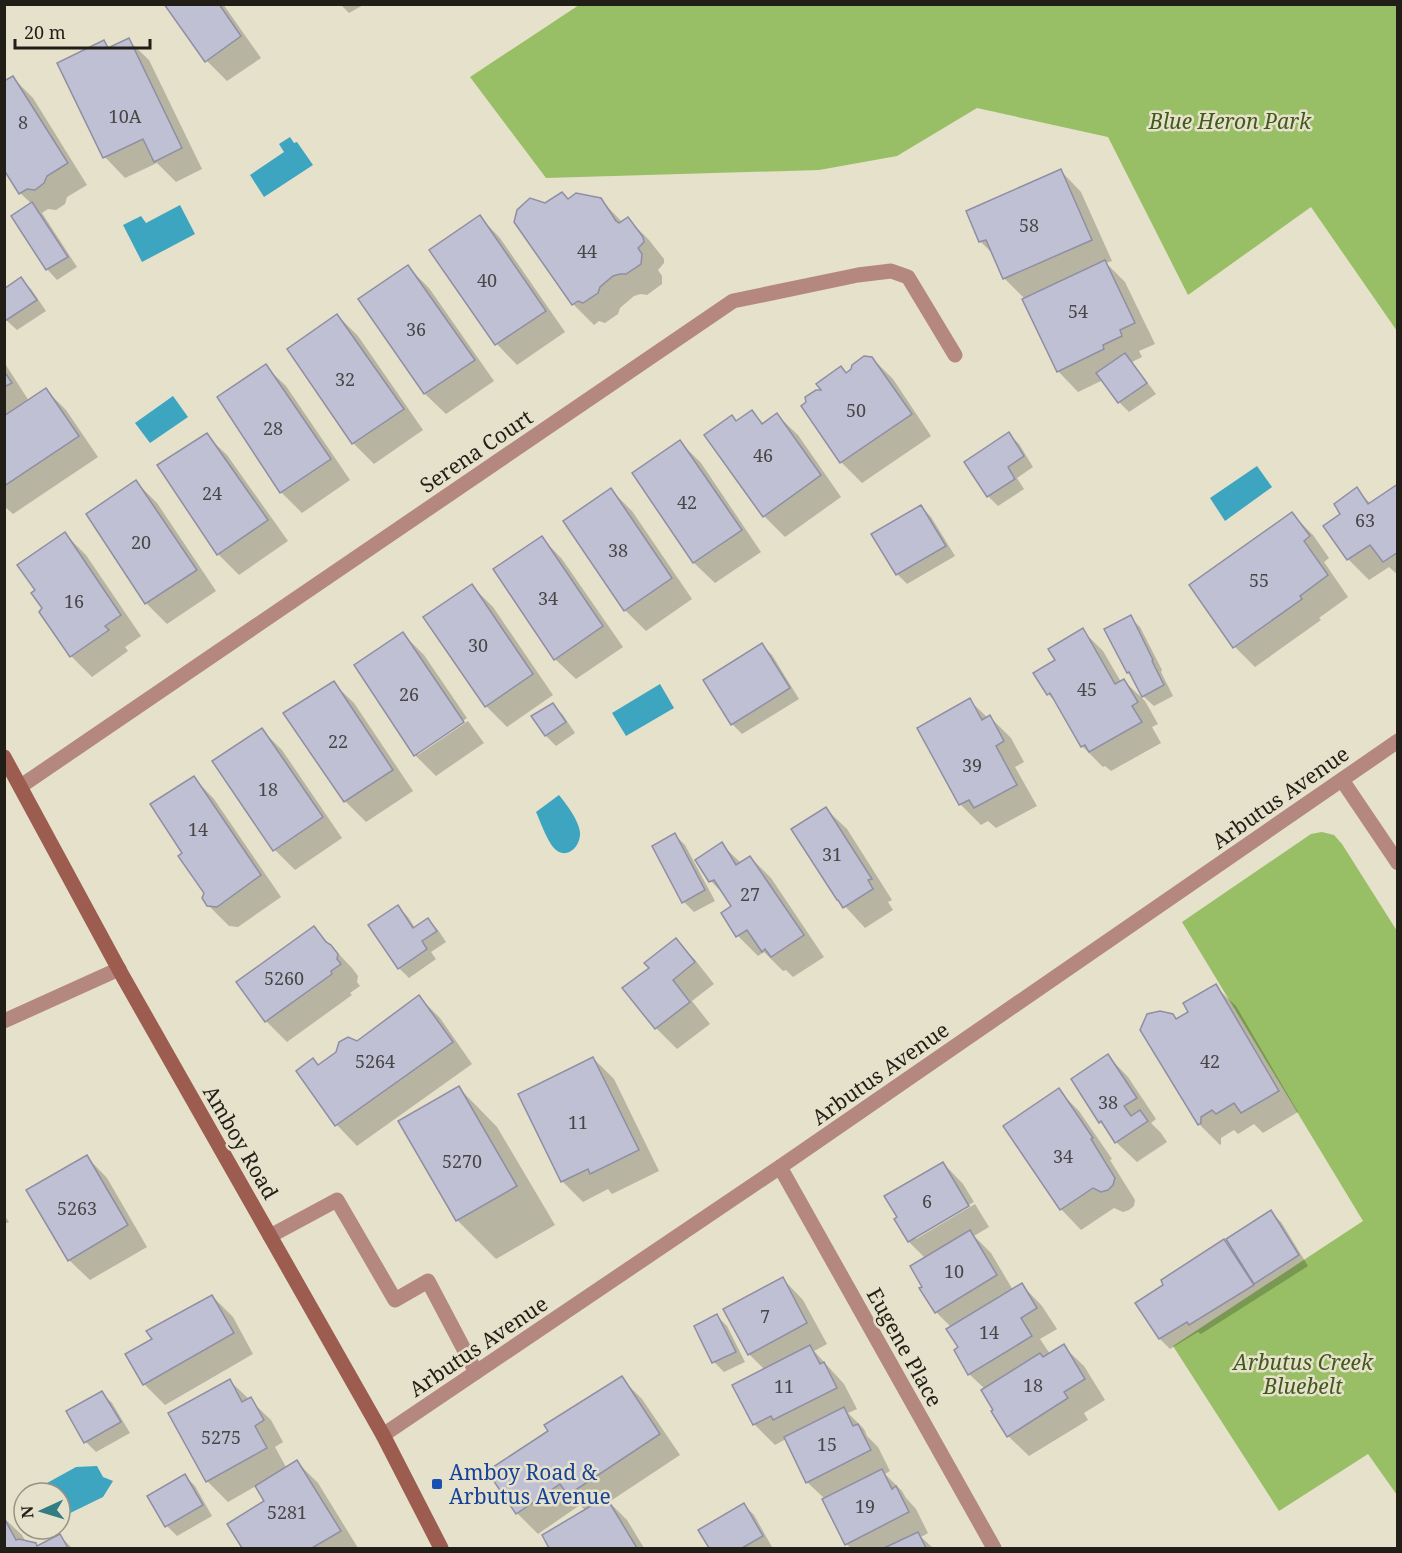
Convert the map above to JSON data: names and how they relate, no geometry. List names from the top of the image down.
{
  "streets": {
    "main road": ["Amboy Road"],
    "street": ["Serena Court", "Arbutus Avenue", "Eugene Place"]
  },
  "crossings": [
    ["Serena Court", "Amboy Road"],
    ["Arbutus Avenue", "Amboy Road"],
    ["Arbutus Avenue", "Eugene Place"]
  ],
  "parks": ["Blue Heron Park", "Arbutus Creek Bluebelt"],
  "places": {
    "transit": ["Amboy Road & Arbutus Avenue"]
  },
  "house_numbers": [
    "10A",
    "8",
    "58",
    "44",
    "40",
    "54",
    "36",
    "32",
    "50",
    "28",
    "46",
    "24",
    "42",
    "63",
    "20",
    "38",
    "55",
    "34",
    "16",
    "30",
    "45",
    "26",
    "22",
    "39",
    "18",
    "14",
    "31",
    "27",
    "5260",
    "5264",
    "42",
    "38",
    "11",
    "34",
    "5270",
    "6",
    "5263",
    "10",
    "7",
    "14",
    "18",
    "11",
    "5275",
    "15",
    "19",
    "5281"
  ],
  "scale_bar": "20 m",
  "north": "left"
}
